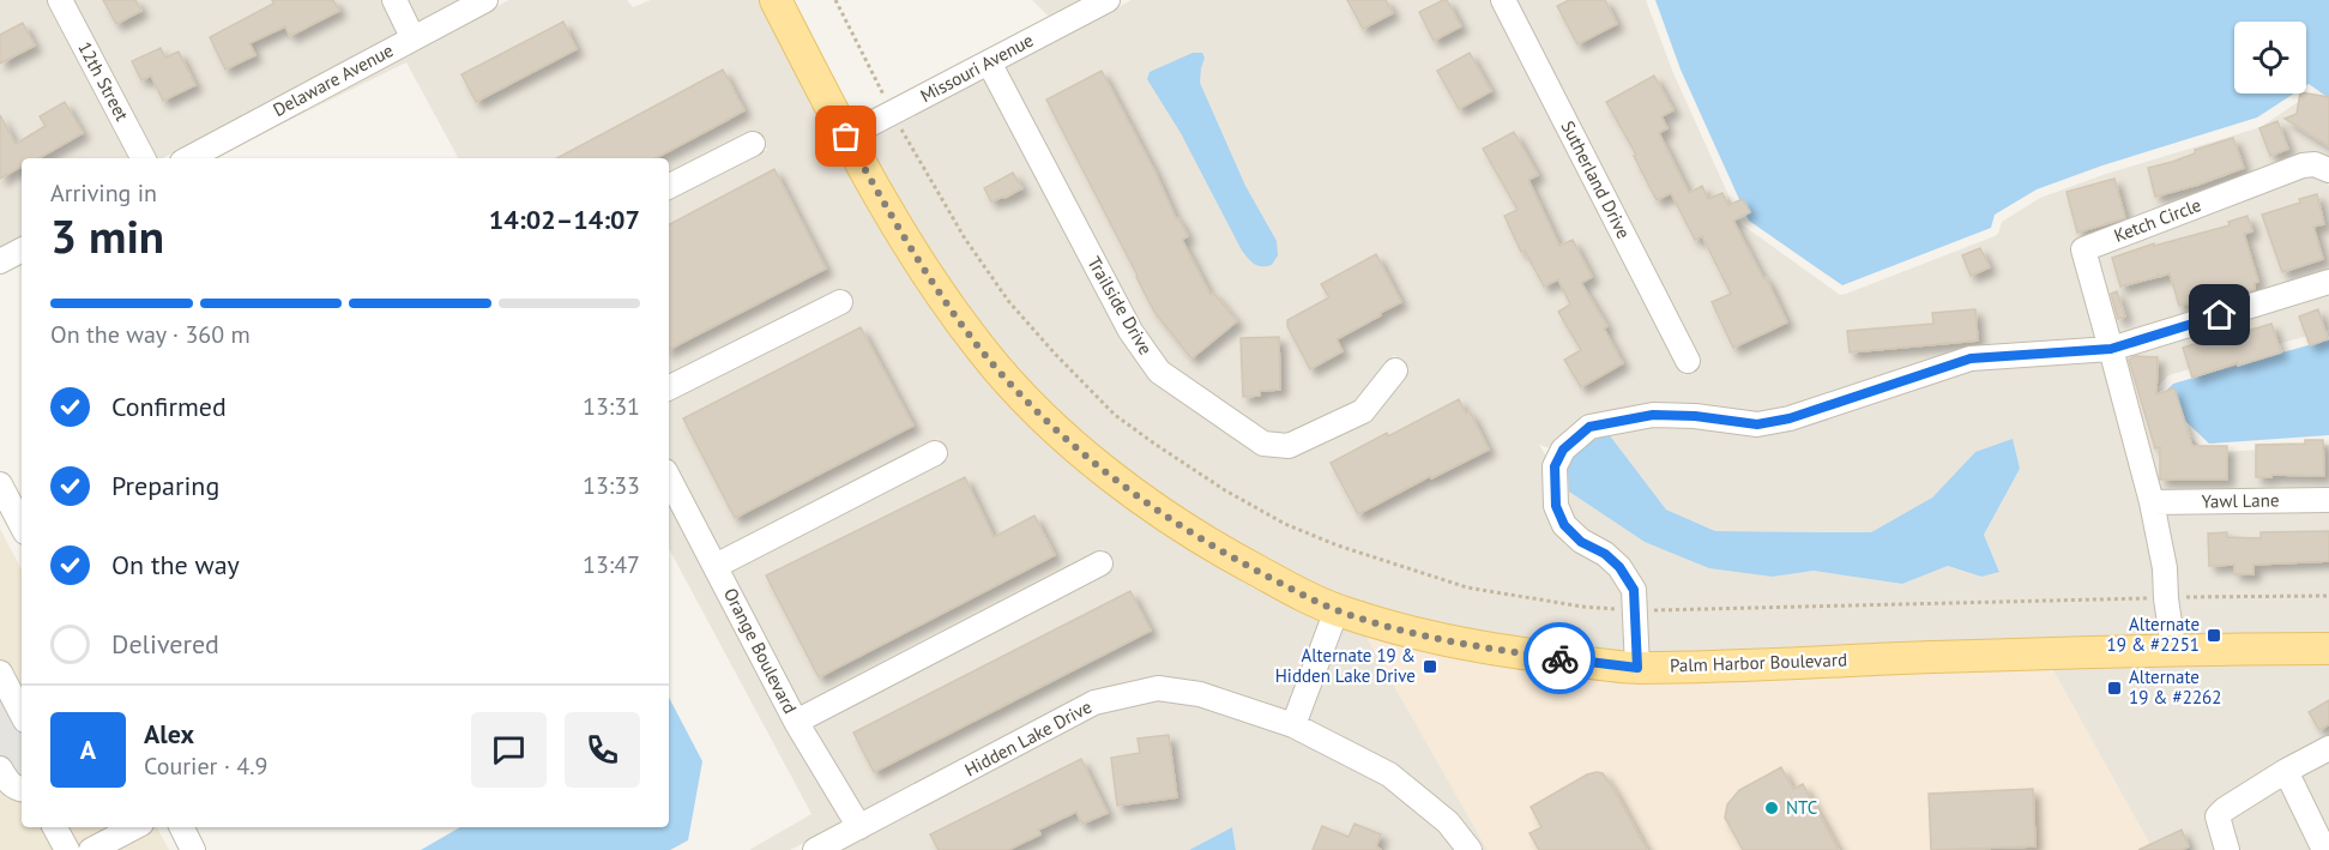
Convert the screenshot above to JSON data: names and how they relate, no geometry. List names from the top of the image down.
{
  "streets": {
    "main road": ["Palm Harbor Boulevard"],
    "street": [
      "Missouri Avenue",
      "Delaware Avenue",
      "12th Street",
      "Sutherland Drive",
      "Ketch Circle",
      "Trailside Drive",
      "Yawl Lane",
      "Orange Boulevard",
      "Hidden Lake Drive"
    ]
  },
  "crossings": [
    ["Missouri Avenue", "Trailside Drive"],
    ["Missouri Avenue", "Palm Harbor Boulevard"],
    ["Ketch Circle", "Yawl Lane"],
    ["Ketch Circle", "Palm Harbor Boulevard"],
    ["Orange Boulevard", "Hidden Lake Drive"]
  ],
  "places": {
    "transit": ["Alternate 19 & #2251", "Alternate 19 & Hidden Lake Drive", "Alternate 19 & #2262"],
    "other": ["NTC"]
  },
  "page": {
    "heading": ["3 min", "Arriving in", "14:02–14:07"],
    "panel": ["Alex", "Courier · 4.9"],
    "bar": "On the way · 360 m",
    "list": [
      ["Confirmed", "13:31"],
      ["Preparing", "13:33"],
      ["On the way", "13:47"],
      "Delivered"
    ],
    "round": "A"
  }
}
